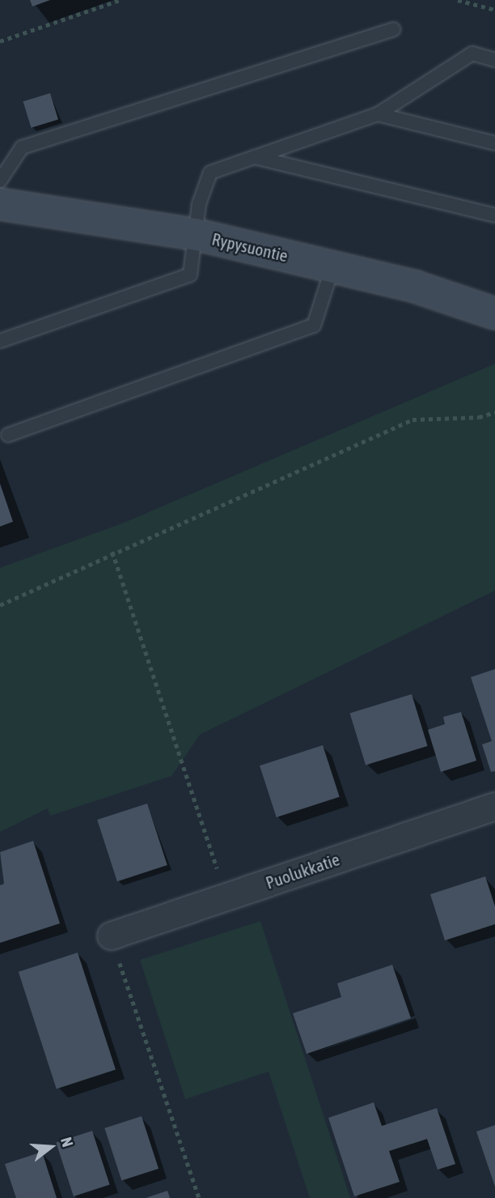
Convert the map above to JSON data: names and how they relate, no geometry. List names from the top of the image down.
{
  "streets": {
    "street": ["Rypysuontie", "Puolukkatie"]
  },
  "north": "right"
}
